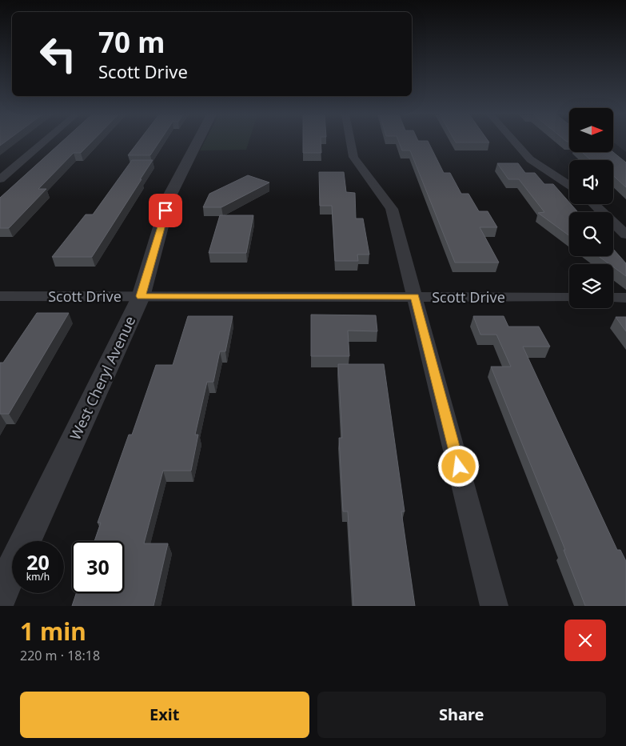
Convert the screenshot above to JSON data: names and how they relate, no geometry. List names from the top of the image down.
{
  "streets": {
    "street": ["Scott Drive", "West Cheryl Avenue"]
  },
  "crossings": [
    ["Scott Drive", "West Cheryl Avenue"]
  ],
  "north": "right",
  "page": {
    "turn": ["70 m", "Scott Drive"],
    "speed": "20 km/h",
    "limit": "30",
    "heading": ["1 min", "220 m · 18:18"],
    "buttons": ["Exit", "Share"]
  }
}
